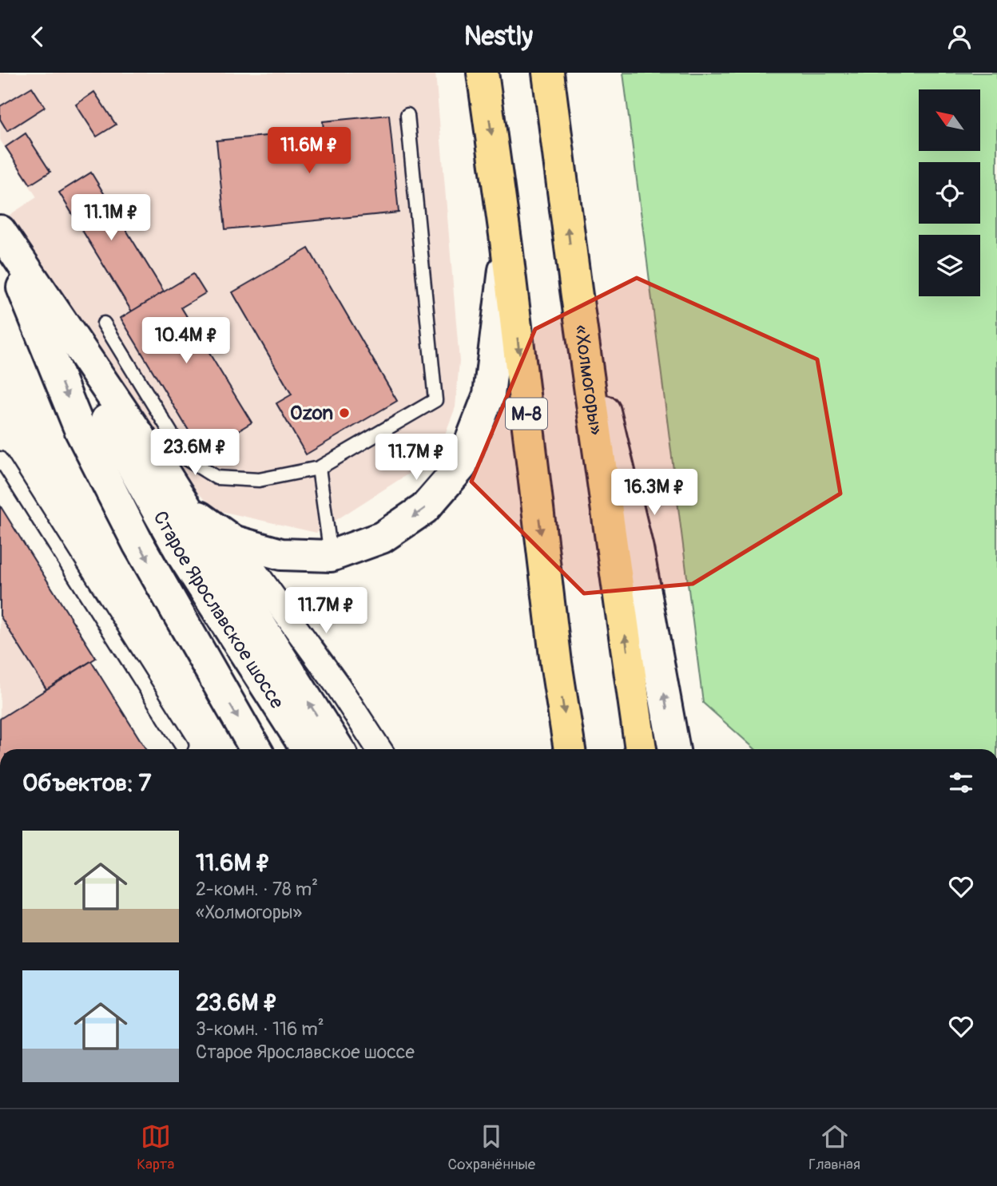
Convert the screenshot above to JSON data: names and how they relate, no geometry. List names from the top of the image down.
{
  "streets": {
    "highway": ["«Холмогоры»", "М-8"],
    "main road": ["Старое Ярославское шоссе"]
  },
  "places": ["Ozon"],
  "north": "top left",
  "page": {
    "header": "Nestly",
    "price": [
      "11.6M ₽",
      "11.1M ₽",
      "10.4M ₽",
      "23.6M ₽",
      "11.7M ₽",
      "16.3M ₽",
      "11.7M ₽"
    ],
    "heading": "Объектов: 7",
    "list": [
      {
        "name": "11.6M ₽",
        "note": "2-комн. · 78 m² · «Холмогоры»"
      },
      {
        "name": "23.6M ₽",
        "note": "3-комн. · 116 m² · Старое Ярославское шоссе"
      }
    ],
    "tabs": ["Карта", "Сохранённые", "Главная"]
  }
}
